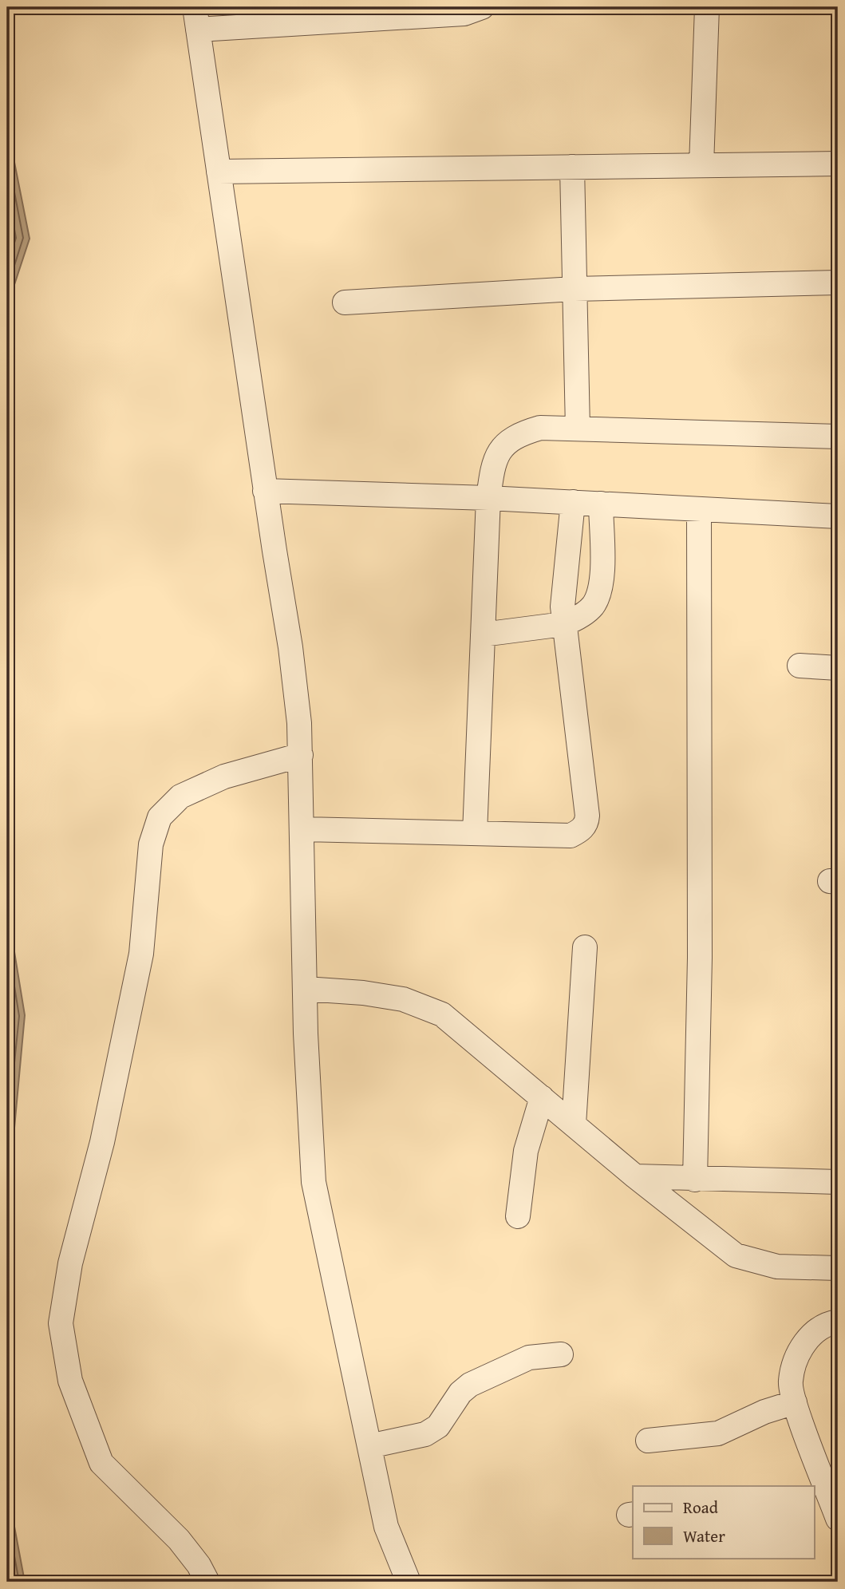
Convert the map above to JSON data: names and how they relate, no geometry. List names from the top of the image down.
{
  "legend": ["Road", "Water"]
}
